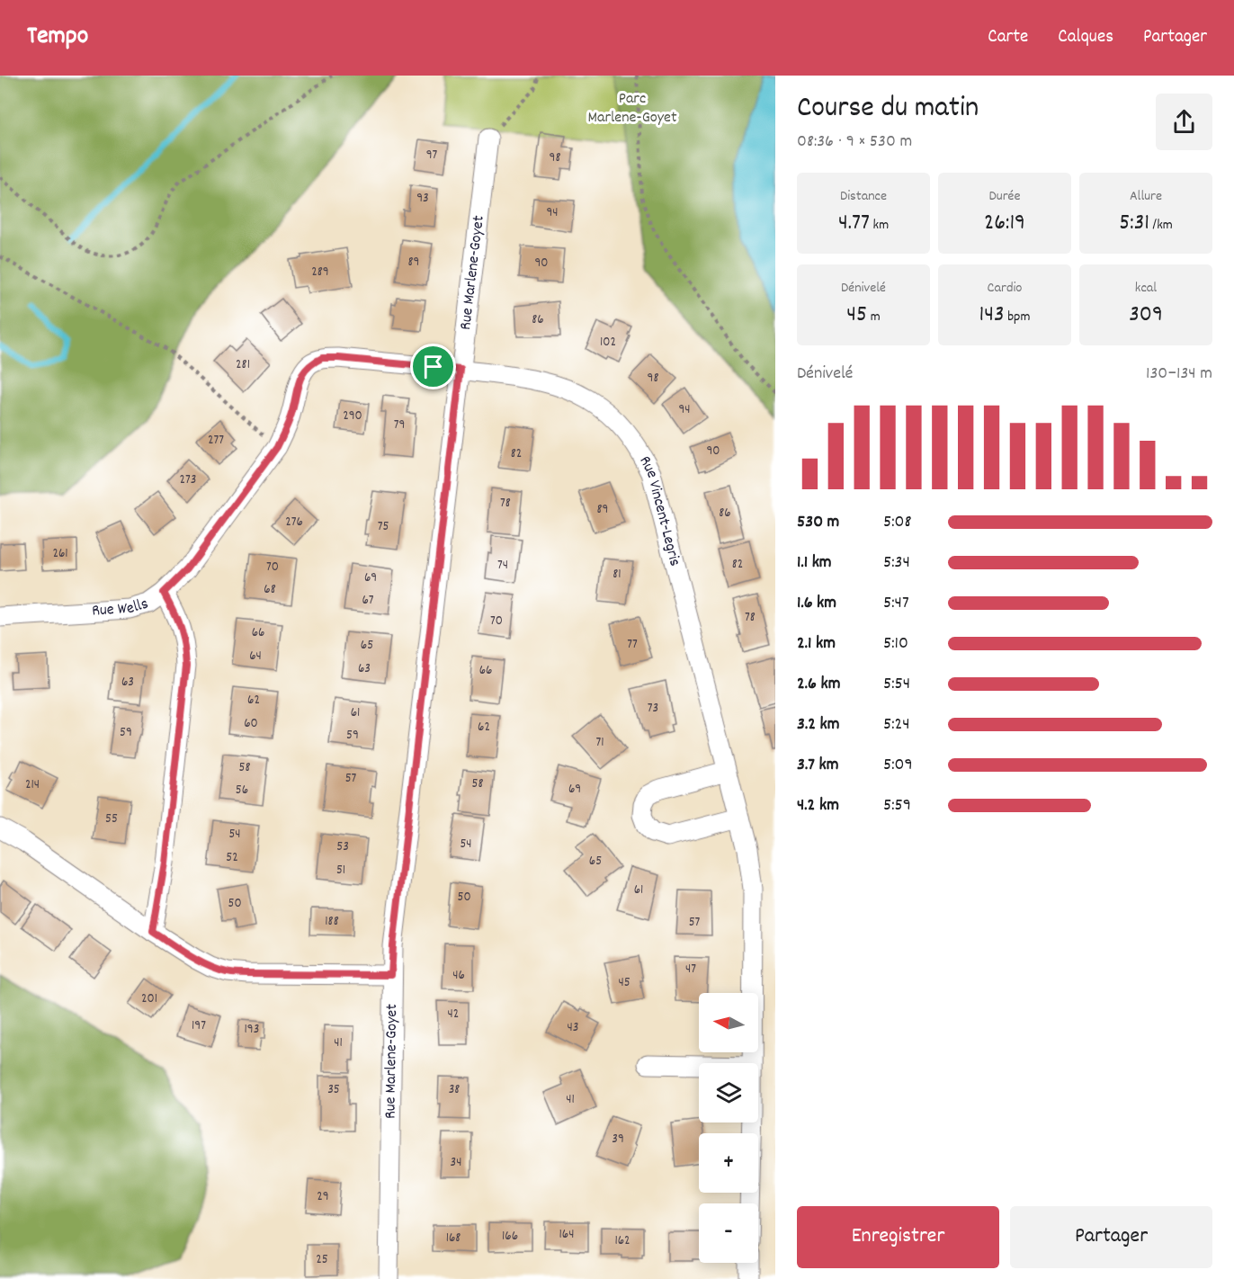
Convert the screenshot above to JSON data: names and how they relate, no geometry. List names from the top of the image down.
{
  "streets": {
    "street": ["Rue Marlene-Goyet", "Rue Vincent-Legris", "Rue Wells"]
  },
  "crossings": [
    ["Rue Marlene-Goyet", "Rue Vincent-Legris"],
    ["Rue Marlene-Goyet", "Rue Wells"],
    ["Rue Vincent-Legris", "Rue Wells"]
  ],
  "parks": ["Parc Marlene-Goyet"],
  "house_numbers": [
    "97",
    "98",
    "93",
    "94",
    "89",
    "90",
    "289",
    "86",
    "102",
    "281",
    "98",
    "94",
    "290",
    "79",
    "277",
    "90",
    "82",
    "273",
    "78",
    "89",
    "86",
    "276",
    "75",
    "261",
    "82",
    "74",
    "70",
    "81",
    "69",
    "68",
    "67",
    "78",
    "70",
    "66",
    "77",
    "65",
    "64",
    "63",
    "66",
    "63",
    "62",
    "73",
    "61",
    "60",
    "62",
    "59",
    "59",
    "71",
    "58",
    "57",
    "58",
    "214",
    "69",
    "56",
    "55",
    "54",
    "54",
    "53",
    "52",
    "65",
    "51",
    "61",
    "50",
    "50",
    "188",
    "57",
    "47",
    "46",
    "45",
    "201",
    "42",
    "197",
    "43",
    "193",
    "41",
    "35",
    "38",
    "41",
    "39",
    "34",
    "29",
    "164",
    "166",
    "168",
    "162",
    "25"
  ],
  "north": "left",
  "page": {
    "header": "Tempo",
    "nav": ["Carte", "Calques", "Partager"],
    "heading": ["Course du matin", "08:36 · 9 × 530 m"],
    "stats": [
      ["Distance", "4.77 km"],
      ["Durée", "26:19"],
      ["Allure", "5:31 /km"],
      ["Dénivelé", "45 m"],
      ["Cardio", "143 bpm"],
      ["kcal", "309"]
    ],
    "chart": ["Dénivelé", "130–134 m"],
    "list": [
      {
        "name": "530 m",
        "note": "5:08"
      },
      {
        "name": "1.1 km",
        "note": "5:34"
      },
      {
        "name": "1.6 km",
        "note": "5:47"
      },
      {
        "name": "2.1 km",
        "note": "5:10"
      },
      {
        "name": "2.6 km",
        "note": "5:54"
      },
      {
        "name": "3.2 km",
        "note": "5:24"
      },
      {
        "name": "3.7 km",
        "note": "5:09"
      },
      {
        "name": "4.2 km",
        "note": "5:59"
      }
    ],
    "map_buttons": ["+", "−"],
    "buttons": ["Enregistrer", "Partager"]
  }
}
